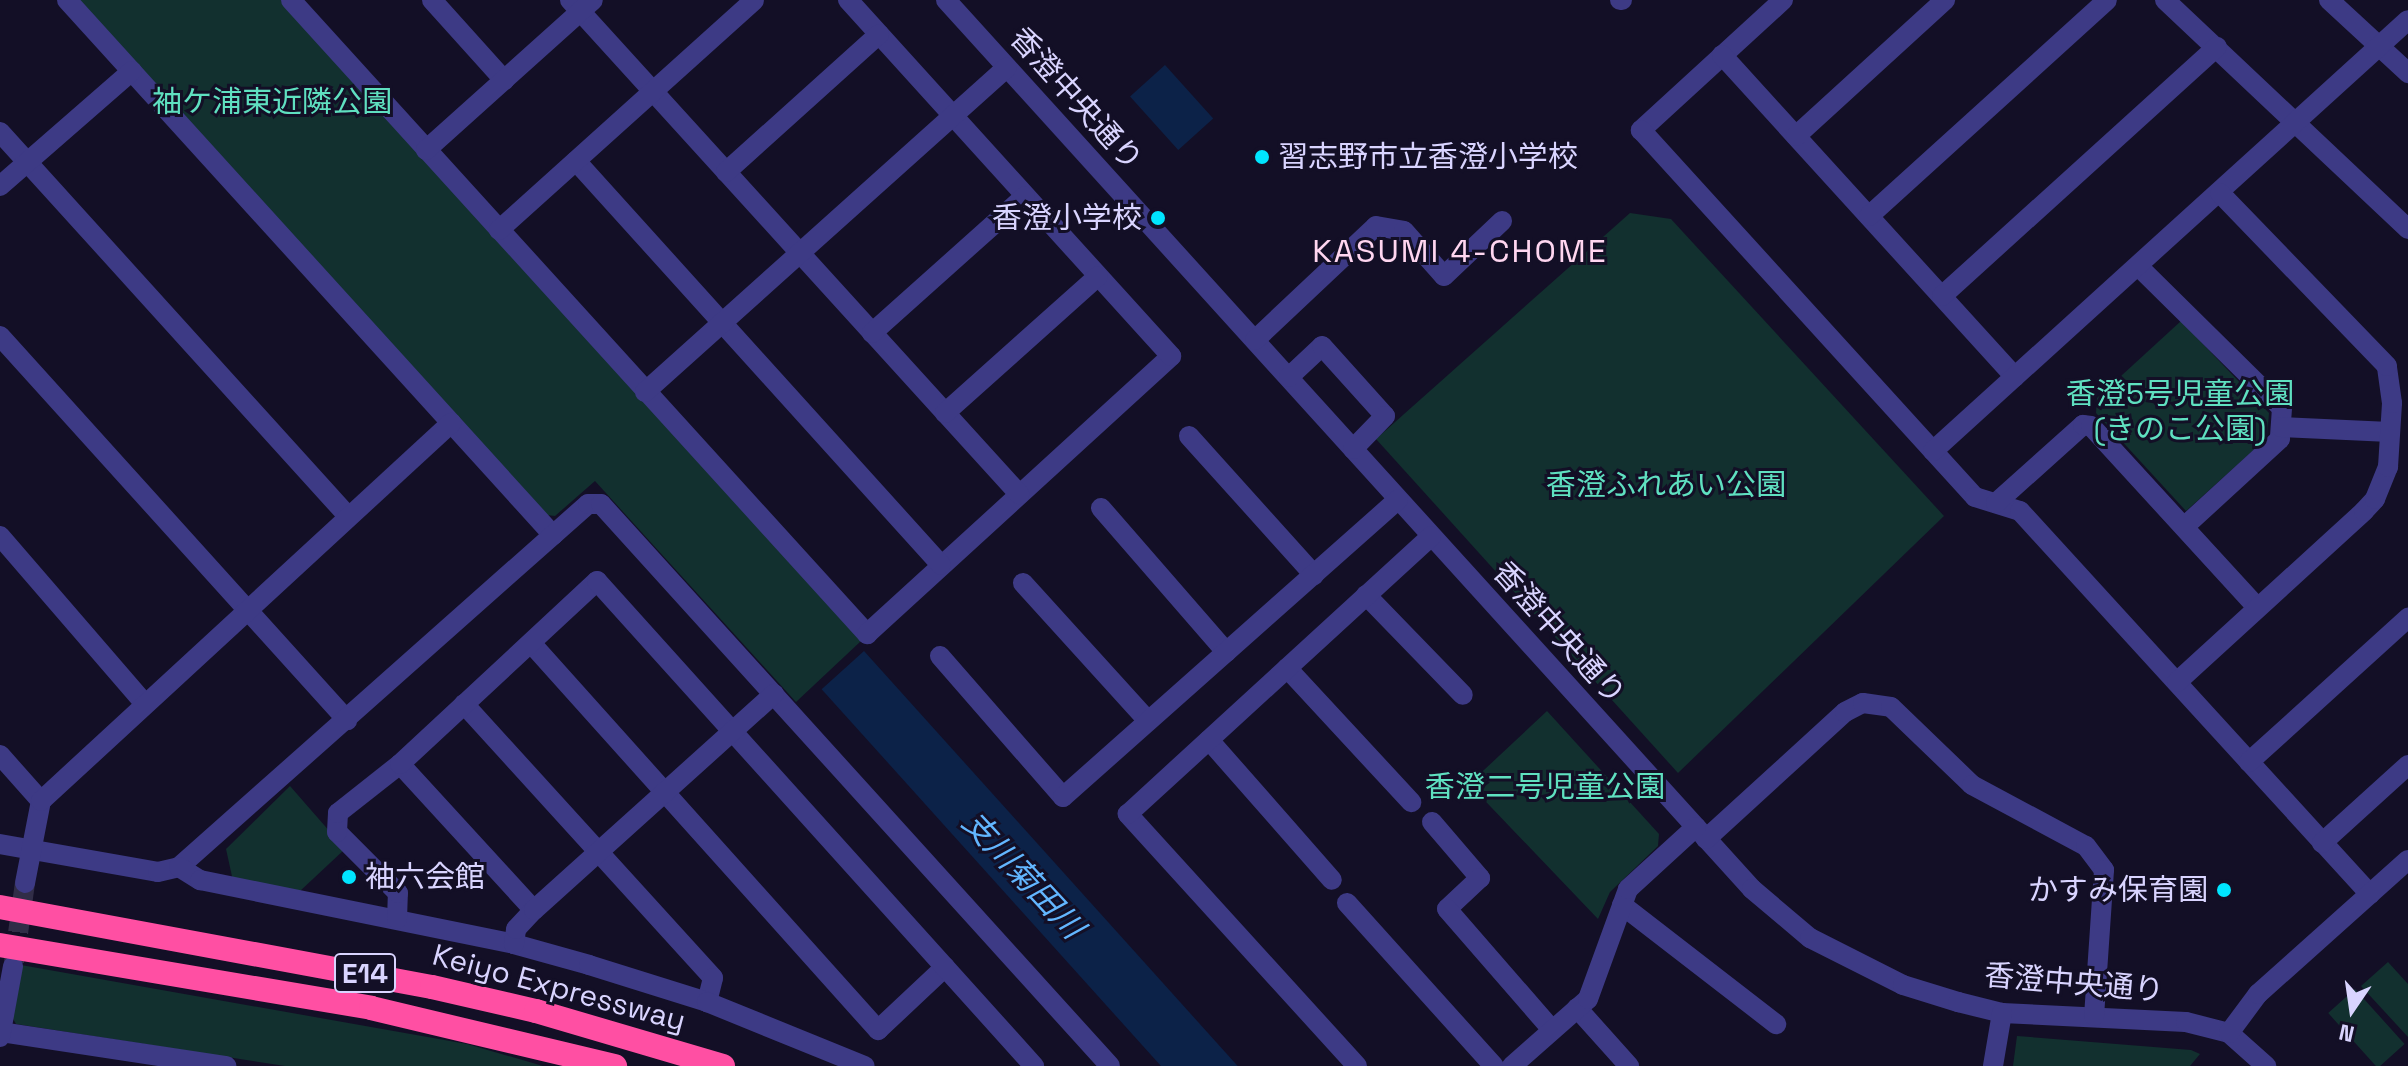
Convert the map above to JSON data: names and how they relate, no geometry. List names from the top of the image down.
{
  "streets": {
    "highway": ["E14", "Keiyo Expressway"],
    "street": ["香澄中央通り"]
  },
  "districts": ["KASUMI 4-CHOME"],
  "water": ["支川菊田川"],
  "parks": [
    "袖ケ浦東近隣公園",
    "香澄5号児童公園 (きのこ公園)",
    "香澄ふれあい公園",
    "香澄二号児童公園"
  ],
  "places": [
    "習志野市立香澄小学校",
    "香澄小学校",
    "袖六会館",
    "かすみ保育園"
  ],
  "north": "bottom"
}
